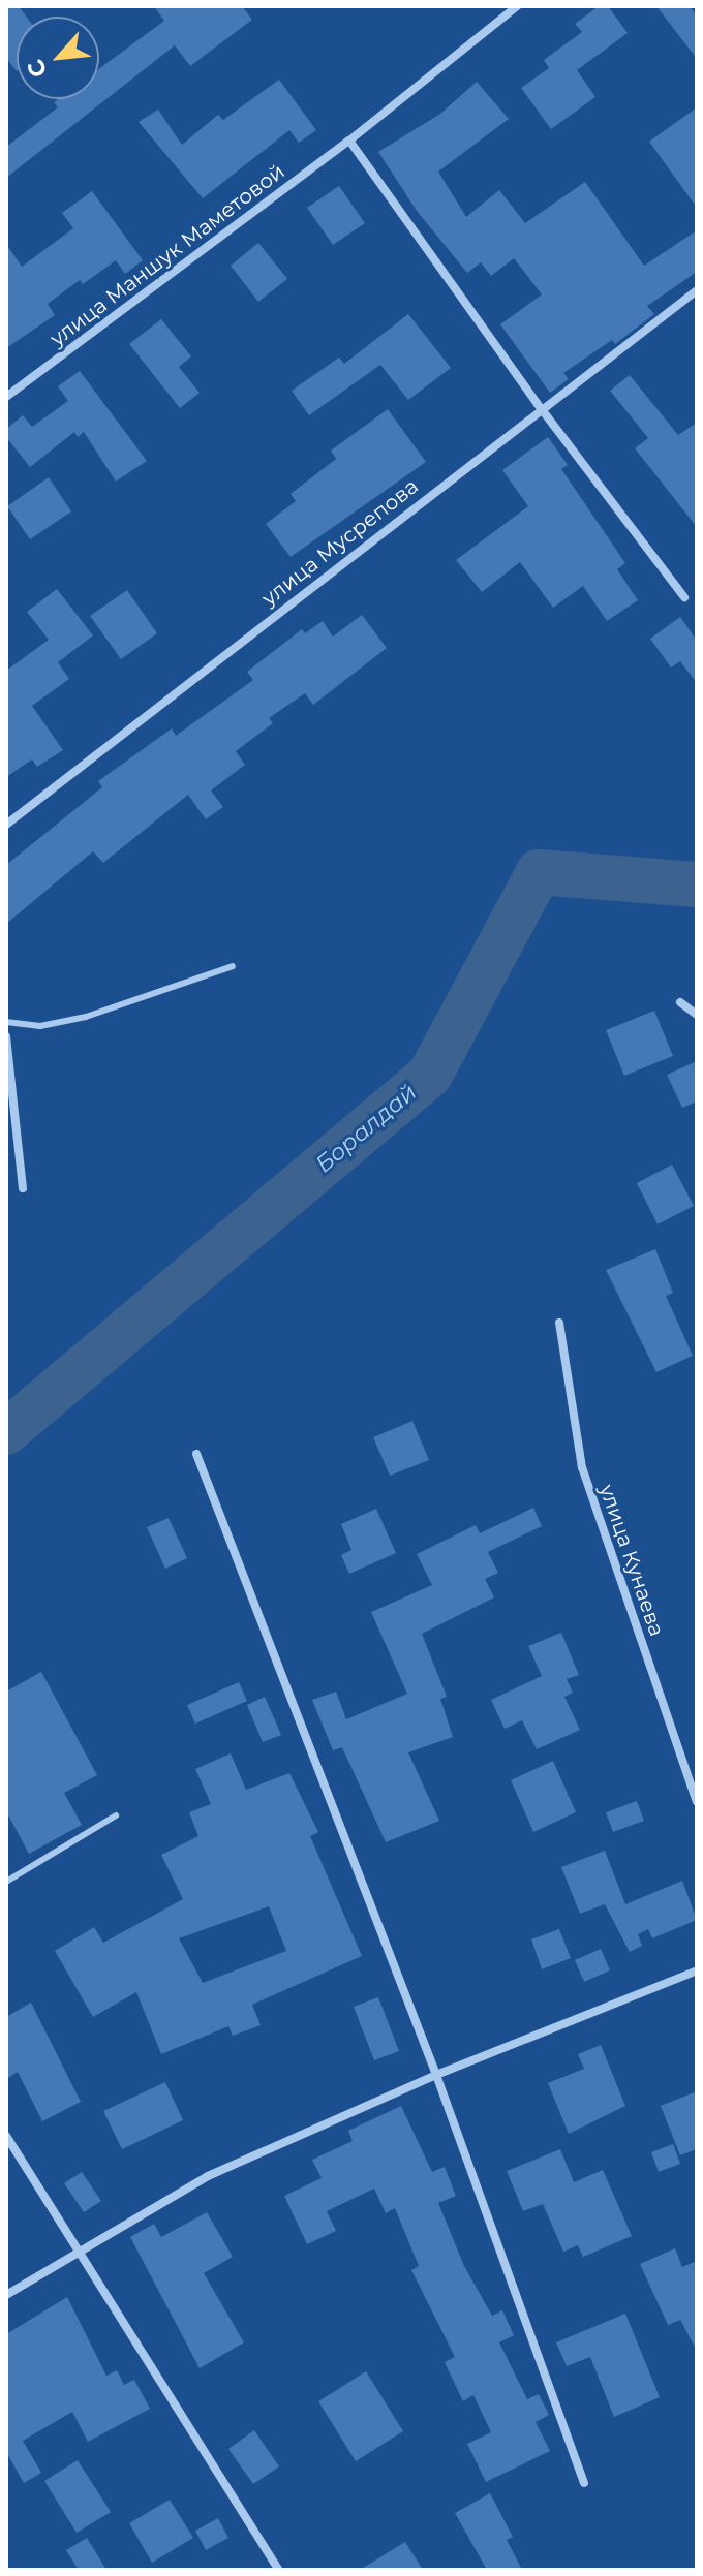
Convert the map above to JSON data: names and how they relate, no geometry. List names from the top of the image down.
{
  "streets": {
    "street": ["улица Маншук Маметовой", "улица Мусрепова", "улица Кунаева"]
  },
  "water": ["Боралдай"],
  "north": "bottom left"
}
